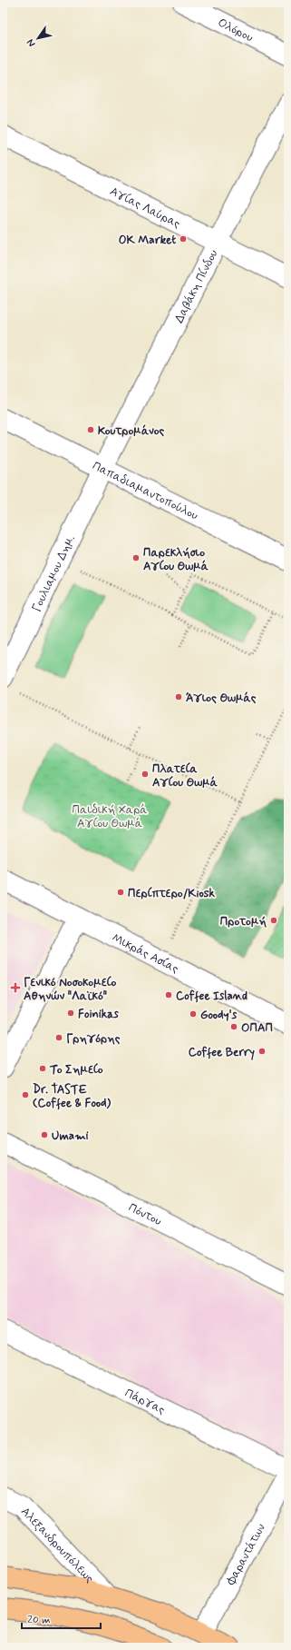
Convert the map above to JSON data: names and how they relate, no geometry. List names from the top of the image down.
{
  "streets": {
    "street": [
      "Ολόρου",
      "Αγίας Λαύρας",
      "Δαβάκη Πίνδου",
      "Παπαδιαμαντοπούλου",
      "Γουλιαμου Δημ.",
      "Μικράς Ασίας",
      "Πόντου",
      "Πάργας",
      "Αλεξανδρουπόλεως",
      "Φαραντάτων"
    ]
  },
  "crossings": [
    ["Αγίας Λαύρας", "Δαβάκη Πίνδου"],
    ["Δαβάκη Πίνδου", "Παπαδιαμαντοπούλου"],
    ["Δαβάκη Πίνδου", "Γουλιαμου Δημ."],
    ["Παπαδιαμαντοπούλου", "Γουλιαμου Δημ."]
  ],
  "parks": ["Παιδική Χαρά Αγίου Θωμά"],
  "places": {
    "other": [
      "OK Market",
      "Κουτρομάνος",
      "Παρεκλήσιο Αγίου Θωμά",
      "Άγιος Θωμάς",
      "Πλατεία Αγίου Θωμά",
      "Περίπτερο/Kiosk",
      "Προτομή",
      "Coffee Island",
      "Foinikas",
      "Goody's",
      "ΟΠΑΠ",
      "Γρηγόρης",
      "Coffee Berry",
      "Το Σημείο",
      "Dr. TASTE (Coffee & Food)",
      "Umami"
    ],
    "health": ["Γενικό Νοσοκομείο Αθηνών \"Λαϊκό\""]
  },
  "scale_bar": "20 m",
  "north": "bottom left"
}
